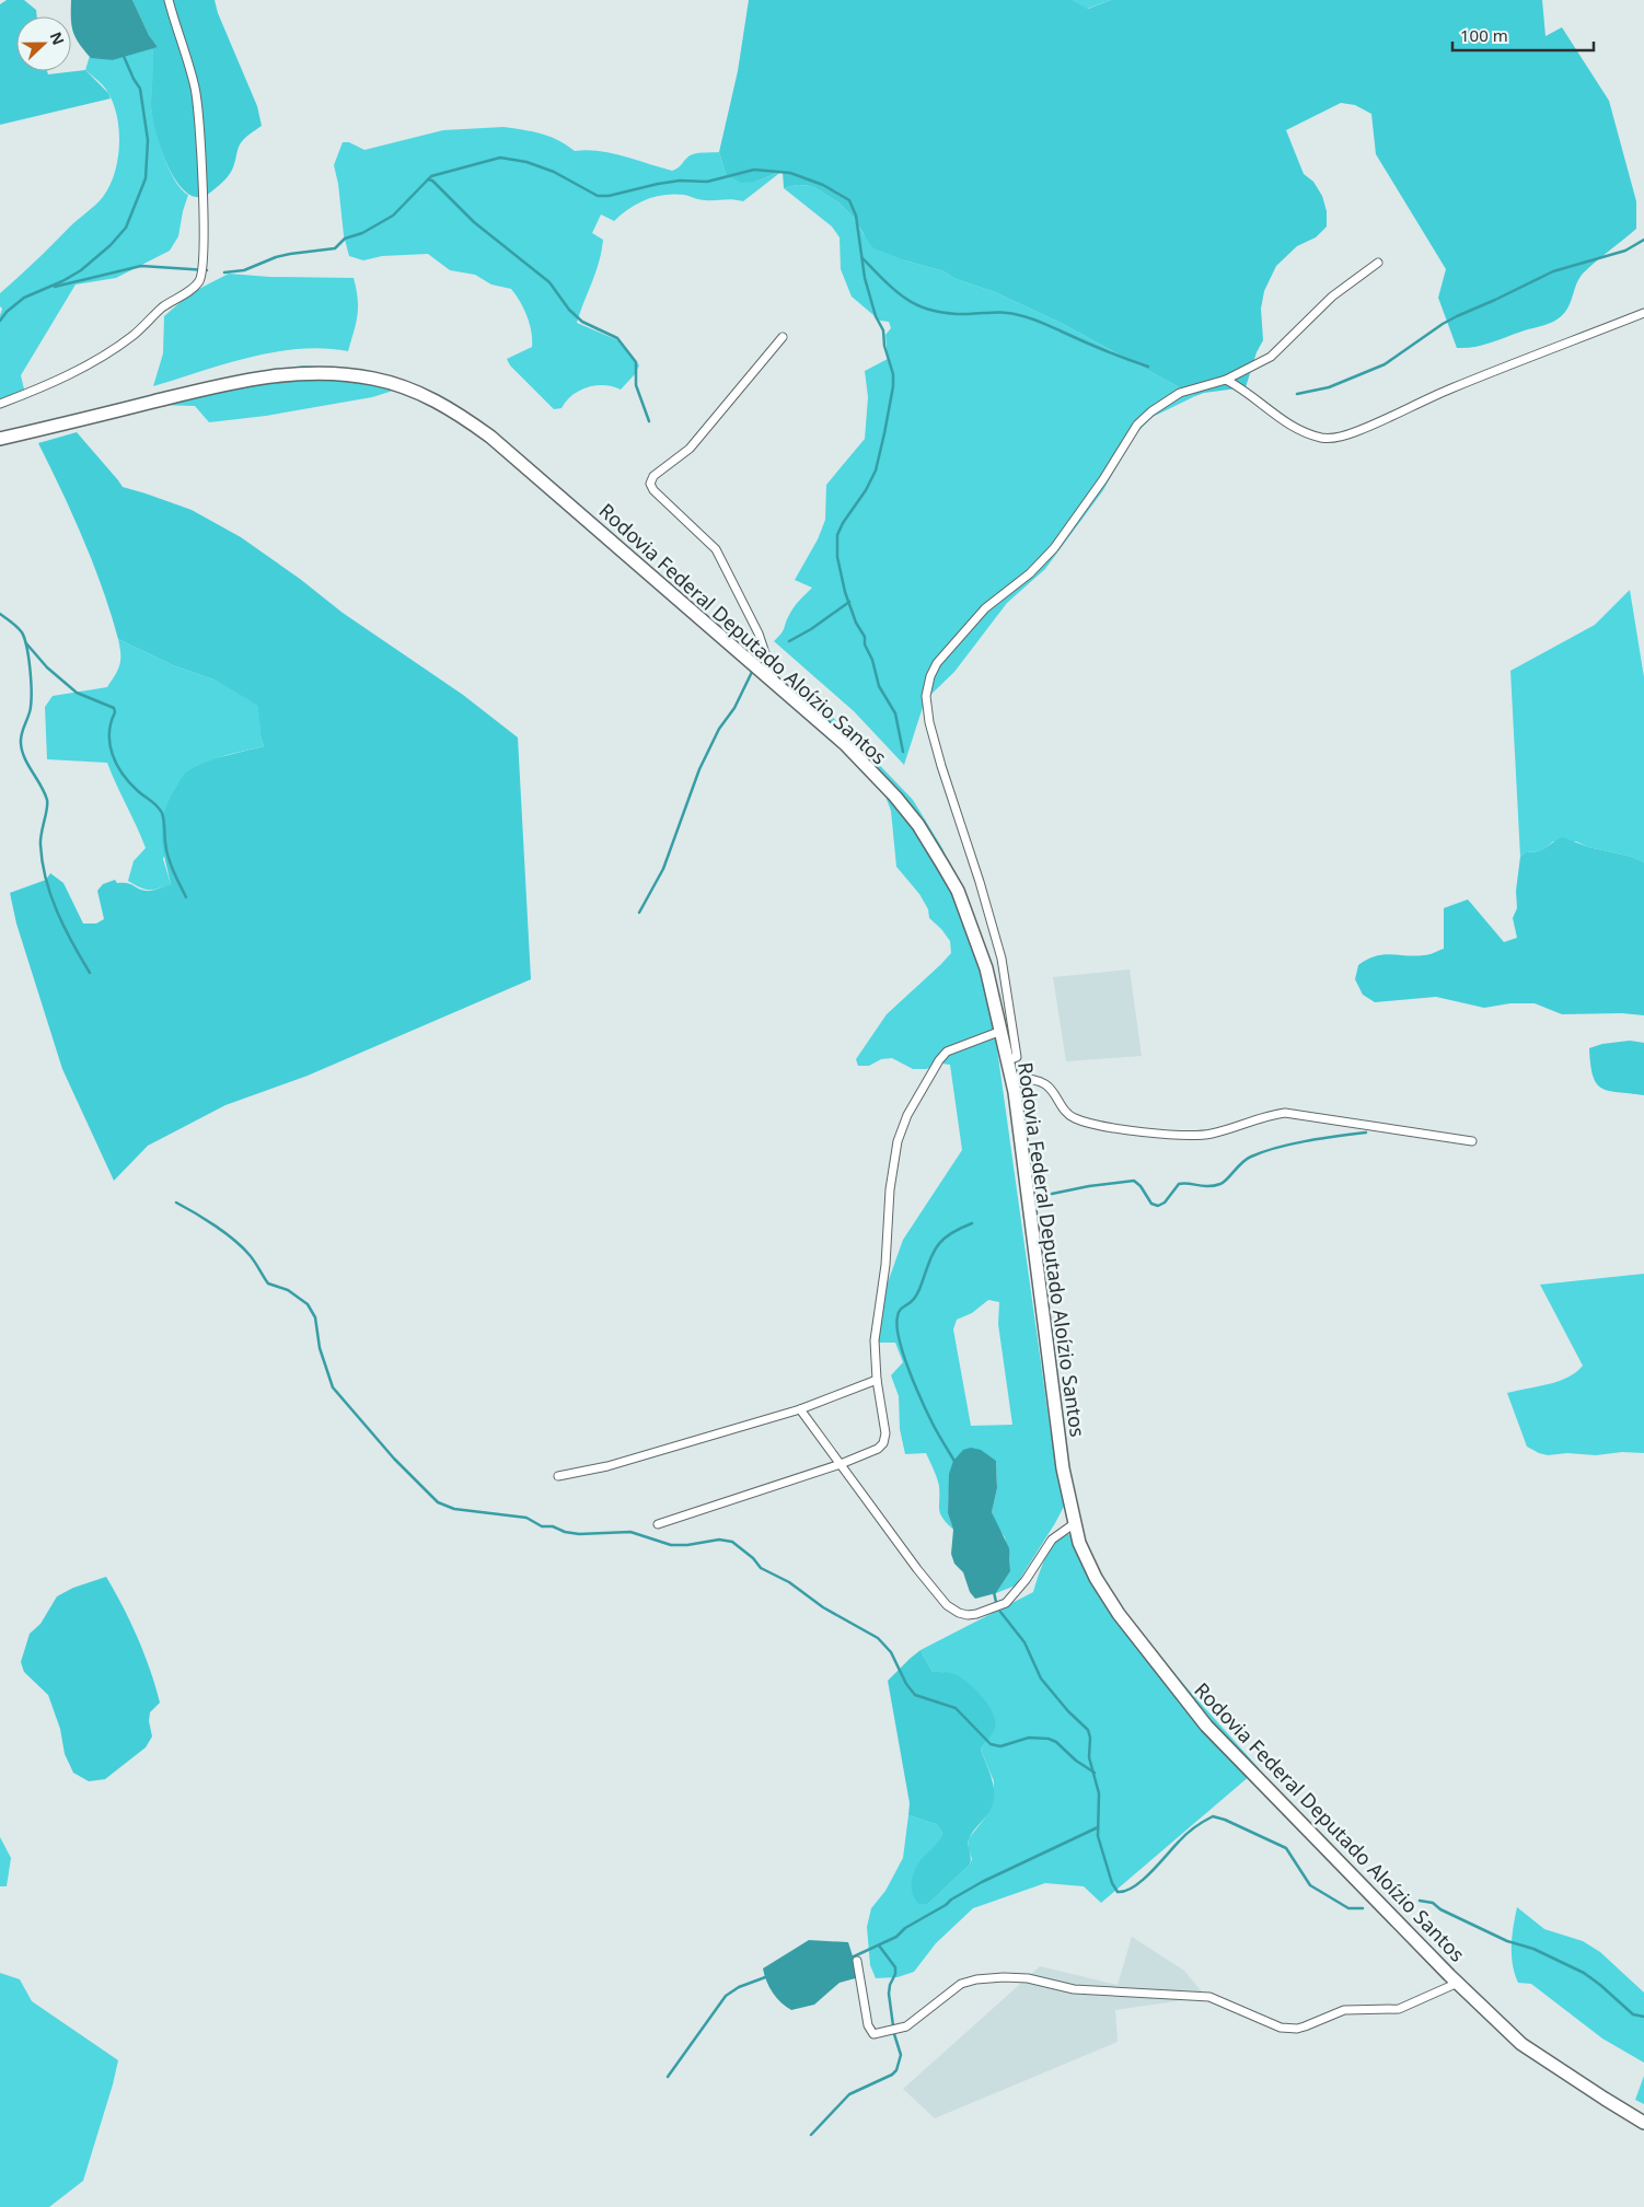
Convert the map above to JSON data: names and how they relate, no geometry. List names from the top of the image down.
{
  "streets": {
    "highway": ["Rodovia Federal Deputado Aloízio Santos"]
  },
  "scale_bar": "100 m",
  "north": "right"
}
